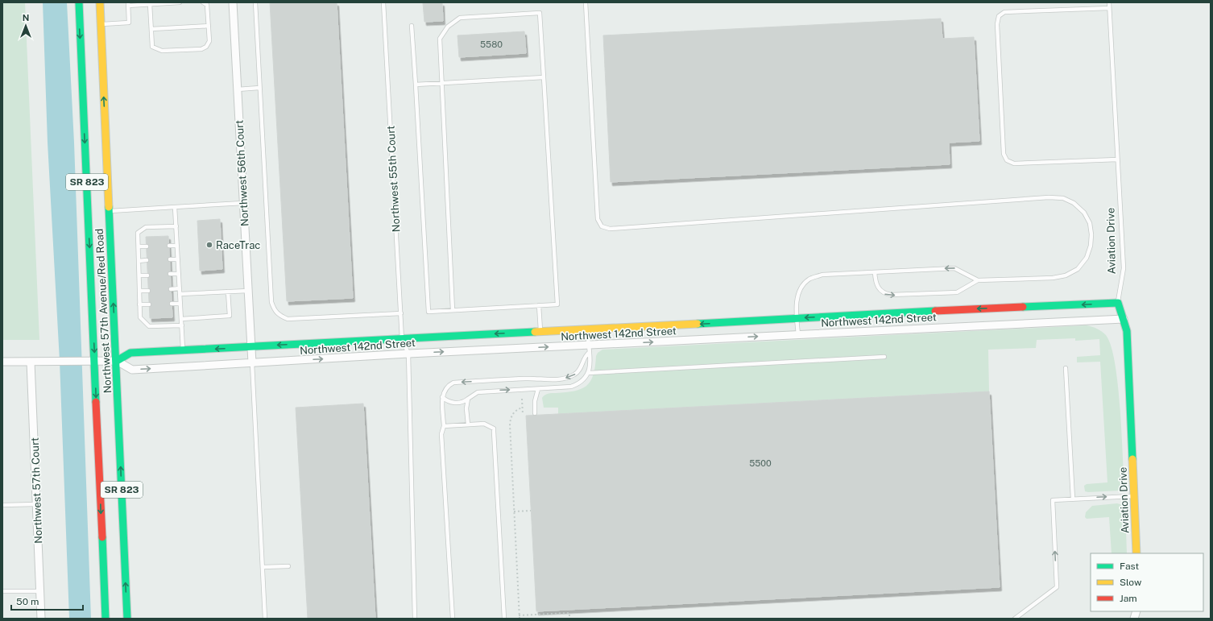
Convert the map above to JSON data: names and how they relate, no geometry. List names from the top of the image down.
{
  "streets": {
    "street": [
      "Northwest 56th Court",
      "SR 823",
      "Aviation Drive",
      "Northwest 57th Avenue/Red Road",
      "Northwest 142nd Street",
      "Northwest 57th Court"
    ],
    "lane": ["Northwest 55th Court"]
  },
  "crossings": [
    ["Northwest 56th Court", "Northwest 142nd Street"],
    ["Northwest 55th Court", "Northwest 142nd Street"],
    ["Aviation Drive", "Northwest 142nd Street"],
    ["Northwest 57th Avenue/Red Road", "Northwest 142nd Street"],
    ["Northwest 142nd Street", "Northwest 57th Court"]
  ],
  "places": ["RaceTrac"],
  "house_numbers": ["5580", "5500"],
  "legend": ["Fast", "Slow", "Jam"],
  "scale_bar": "50 m",
  "north": "top"
}
